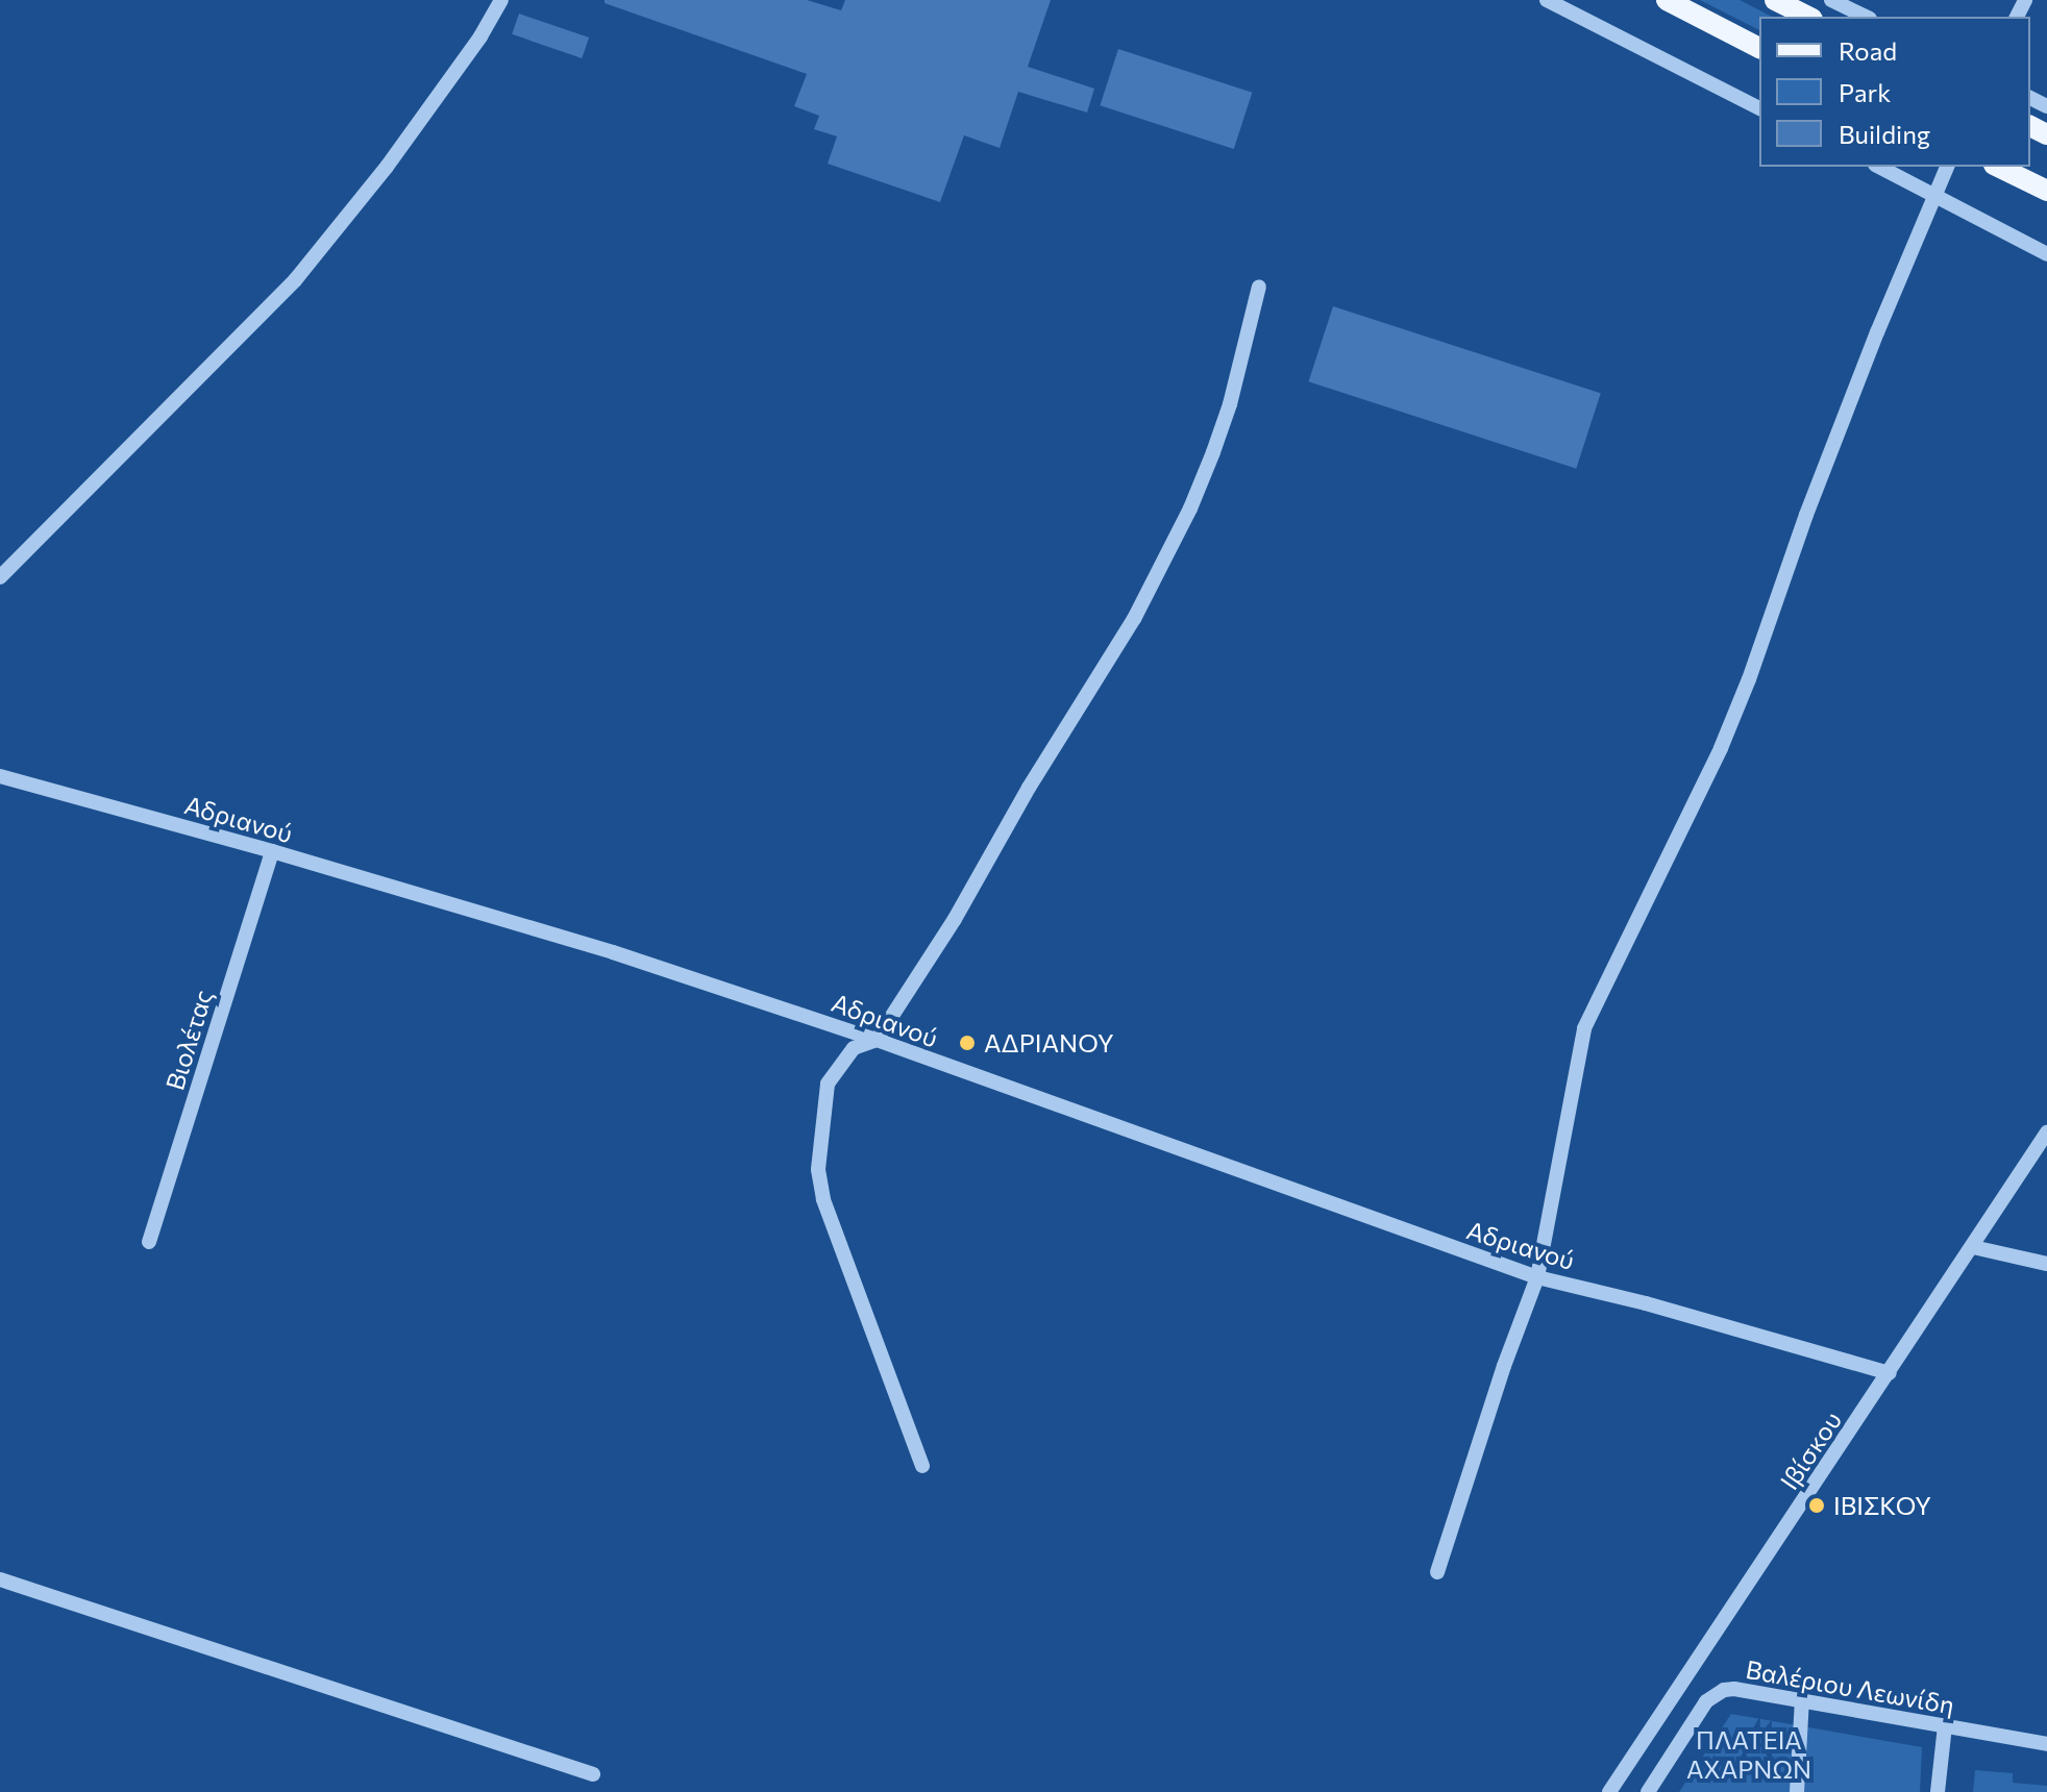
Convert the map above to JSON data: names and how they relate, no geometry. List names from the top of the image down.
{
  "streets": {
    "street": [
      "Αδριανού",
      "Βιολέτας",
      "Ιβίσκου",
      "Βαλέριου Λεωνίδη"
    ]
  },
  "crossings": [
    ["Αδριανού", "Βιολέτας"],
    ["Αδριανού", "Ιβίσκου"]
  ],
  "parks": ["ΠΛΑΤΕΙΑ ΑΧΑΡΝΩΝ"],
  "places": ["ΑΔΡΙΑΝΟΥ", "ΙΒΙΣΚΟΥ"],
  "legend": ["Road", "Park", "Building"]
}
